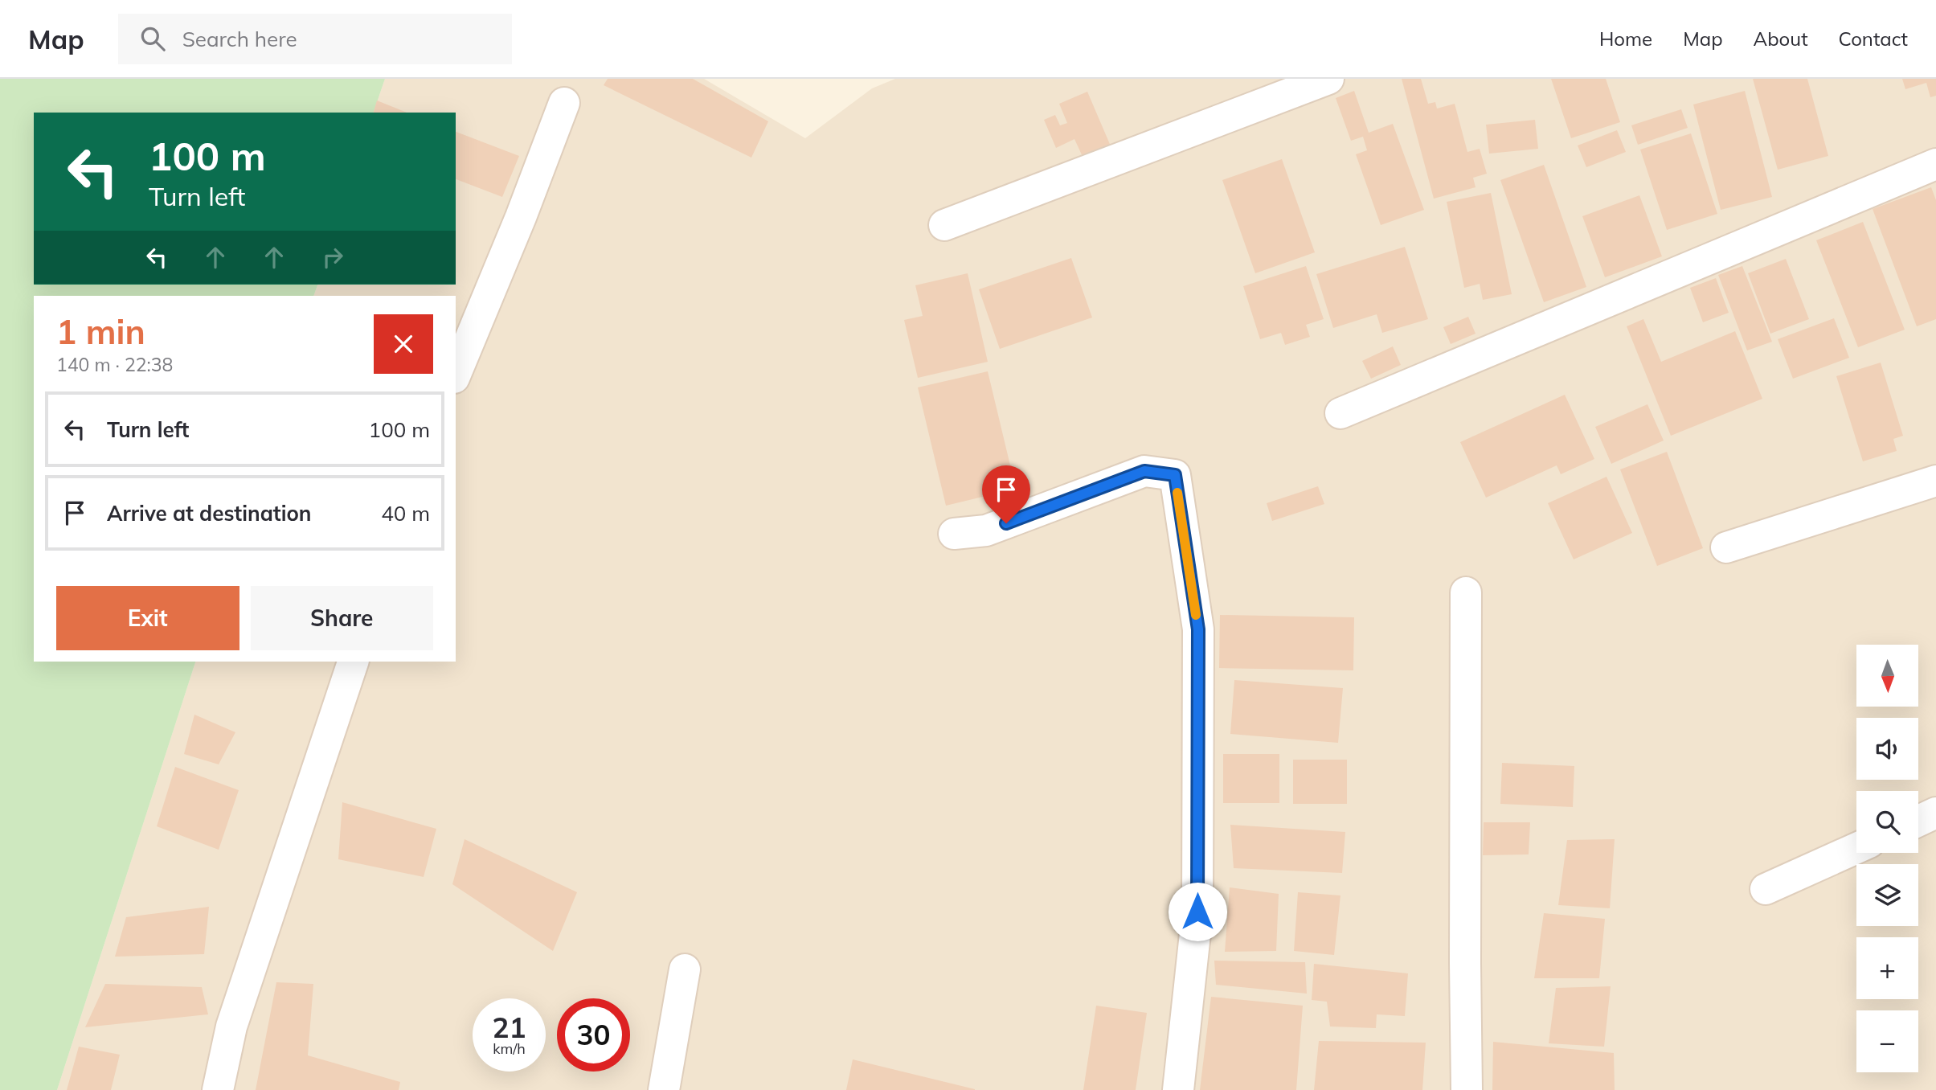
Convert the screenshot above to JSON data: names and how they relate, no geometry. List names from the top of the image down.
{
  "north": "bottom",
  "page": {
    "header": "Map",
    "search": "Search here",
    "nav": [
      "Home",
      "Map",
      "About",
      "Contact"
    ],
    "turn": ["100 m", "Turn left"],
    "heading": ["1 min", "140 m · 22:38"],
    "list": [
      {
        "name": "Turn left",
        "value": "100 m"
      },
      {
        "name": "Arrive at destination",
        "value": "40 m"
      }
    ],
    "buttons": ["Exit", "Share"],
    "map_buttons": ["+", "−"],
    "speed": "21 km/h",
    "limit": "30"
  }
}
